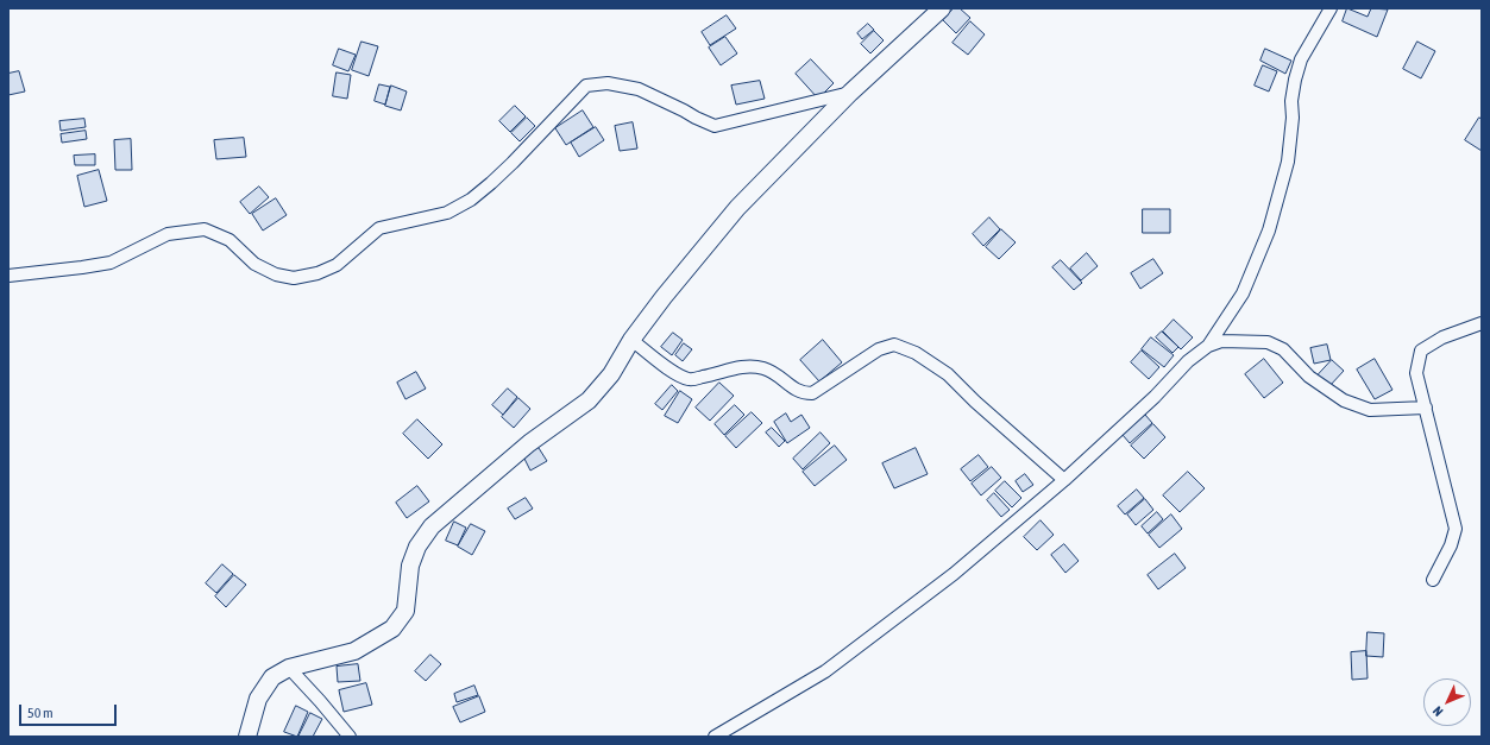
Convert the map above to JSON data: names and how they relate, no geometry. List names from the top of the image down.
{
  "scale_bar": "50 m",
  "north": "bottom left"
}
